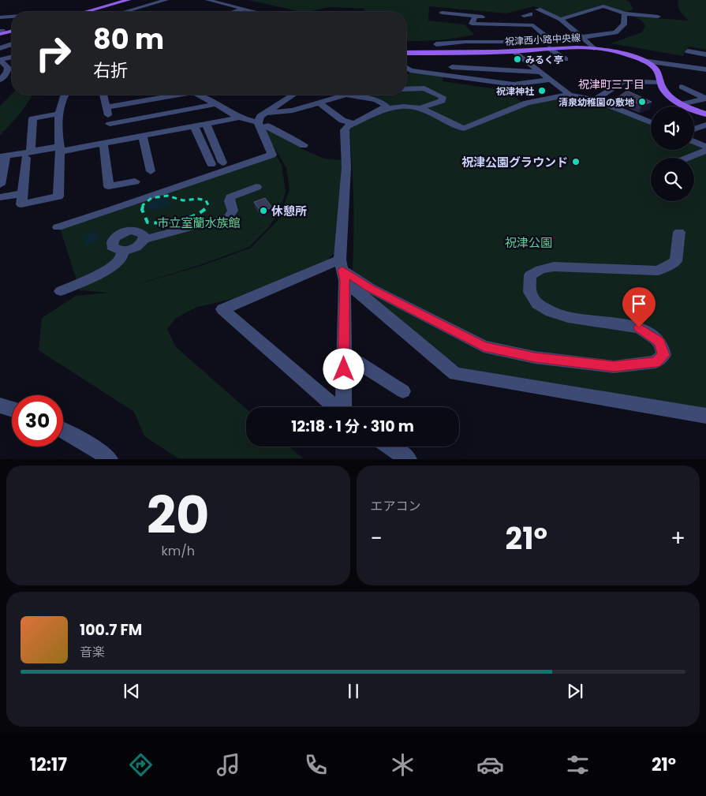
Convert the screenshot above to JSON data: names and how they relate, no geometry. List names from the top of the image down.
{
  "streets": {
    "main road": ["祝津西小路中央線"]
  },
  "districts": ["祝津町三丁目"],
  "parks": ["市立室蘭水族館", "祝津公園"],
  "places": [
    "みるく亭",
    "祝津神社",
    "清泉幼稚園の敷地",
    "祝津公園グラウンド",
    "休憩所"
  ],
  "page": {
    "turn": ["80 m", "右折"],
    "limit": "30",
    "trip": "12:18 · 1 分 · 310 m",
    "tile": [
      ["20", "km/h"],
      "エアコン"
    ],
    "heat": ["−", "21°", "+"],
    "song": ["100.7 FM", "音楽"],
    "tabs": ["12:17", "21°"]
  }
}
